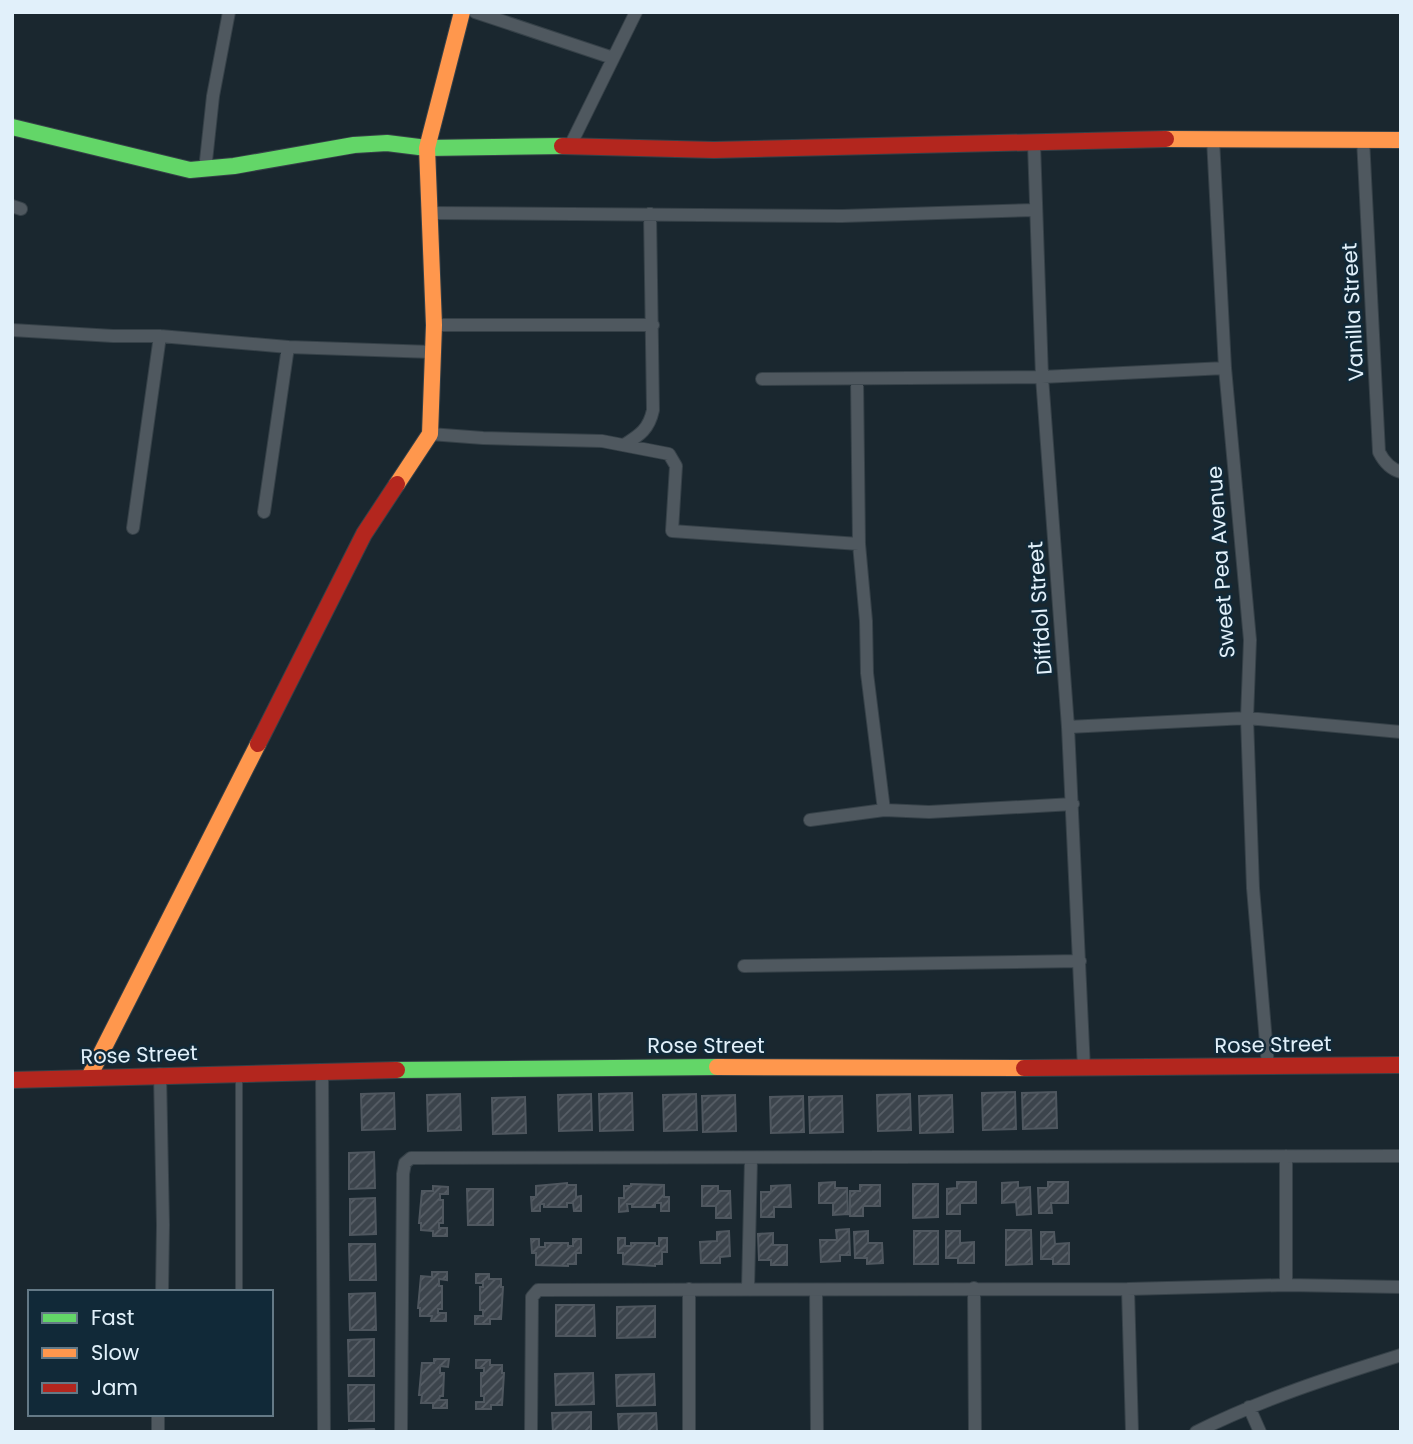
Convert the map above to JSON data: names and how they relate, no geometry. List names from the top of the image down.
{
  "streets": {
    "street": [
      "Vanilla Street",
      "Sweet Pea Avenue",
      "Diffdol Street",
      "Rose Street"
    ]
  },
  "crossings": [
    ["Sweet Pea Avenue", "Rose Street"],
    ["Diffdol Street", "Rose Street"]
  ],
  "legend": ["Fast", "Slow", "Jam"]
}
